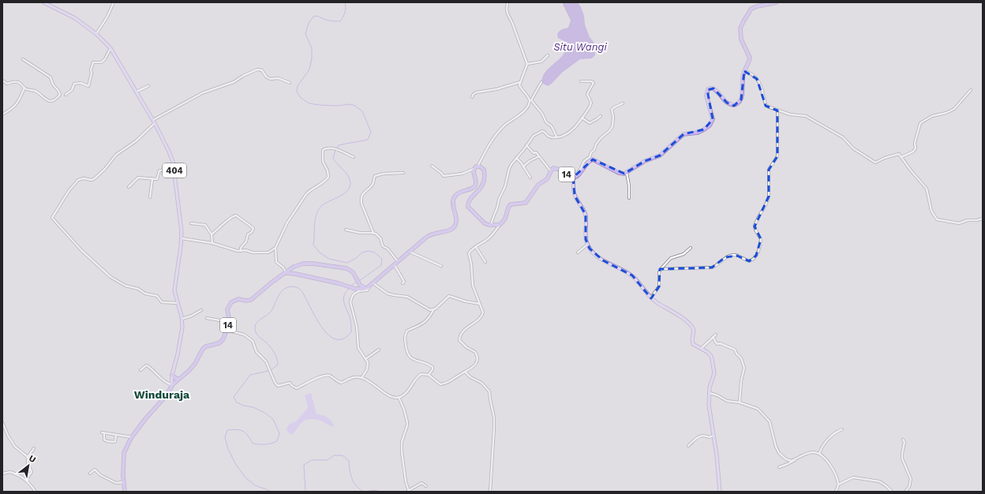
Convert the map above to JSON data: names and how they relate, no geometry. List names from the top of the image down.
{
  "streets": {
    "highway": ["14"],
    "main road": ["404"]
  },
  "crossings": [
    ["404", "14"]
  ],
  "districts": ["Winduraja"],
  "water": ["Situ Wangi"],
  "north": "top right"
}
